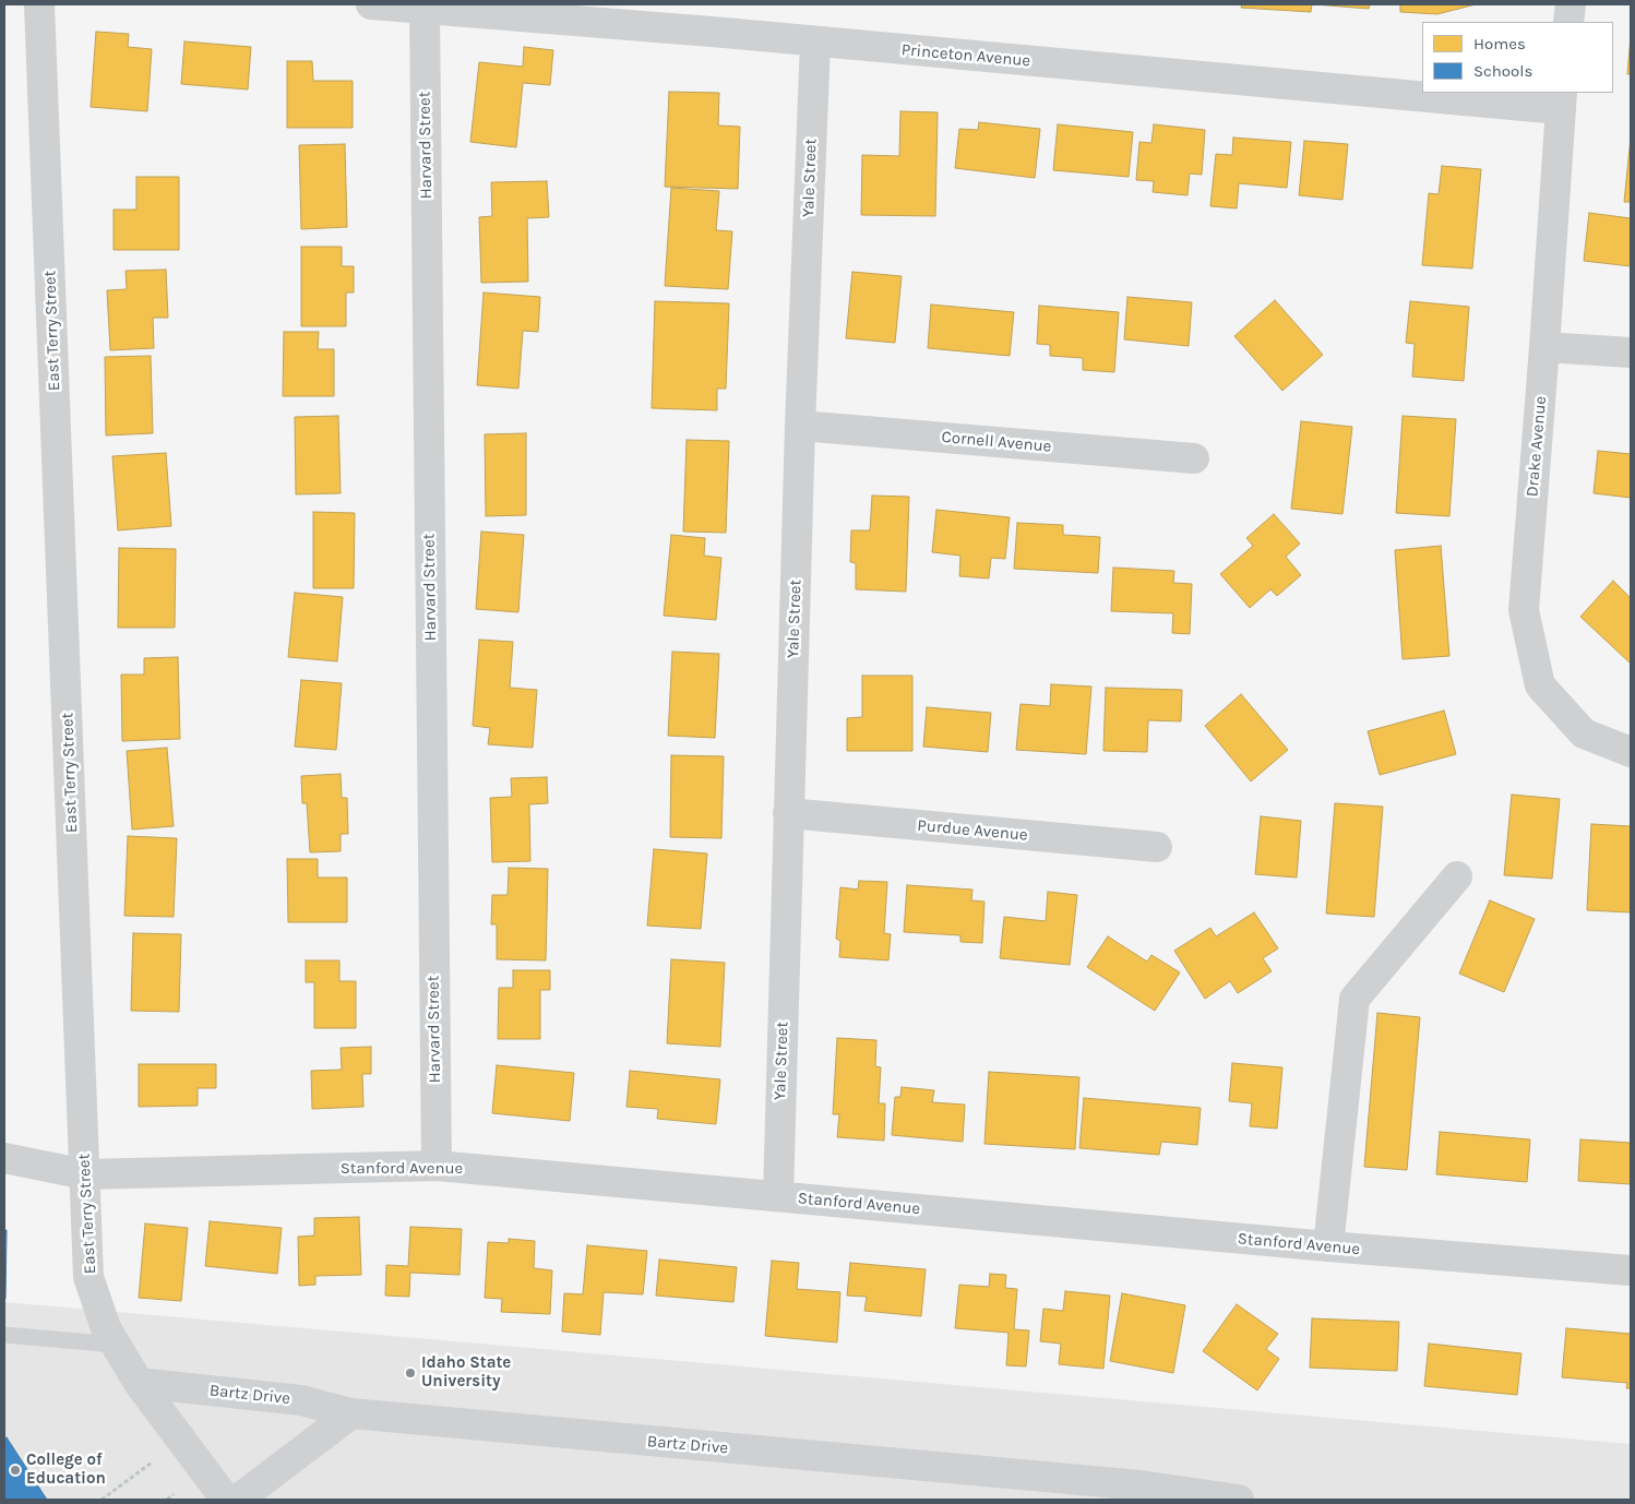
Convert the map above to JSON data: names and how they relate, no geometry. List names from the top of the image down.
{
  "streets": {
    "street": [
      "Princeton Avenue",
      "Harvard Street",
      "Yale Street",
      "East Terry Street",
      "Cornell Avenue",
      "Drake Avenue",
      "Purdue Avenue",
      "Stanford Avenue",
      "Bartz Drive"
    ]
  },
  "crossings": [
    ["Princeton Avenue", "Harvard Street"],
    ["Princeton Avenue", "Yale Street"],
    ["Princeton Avenue", "Drake Avenue"],
    ["Harvard Street", "Stanford Avenue"],
    ["Yale Street", "Cornell Avenue"],
    ["Yale Street", "Purdue Avenue"],
    ["Yale Street", "Stanford Avenue"],
    ["East Terry Street", "Stanford Avenue"],
    ["East Terry Street", "Bartz Drive"]
  ],
  "places": ["Idaho State University", "College of Education"],
  "legend": ["Homes", "Schools"]
}
